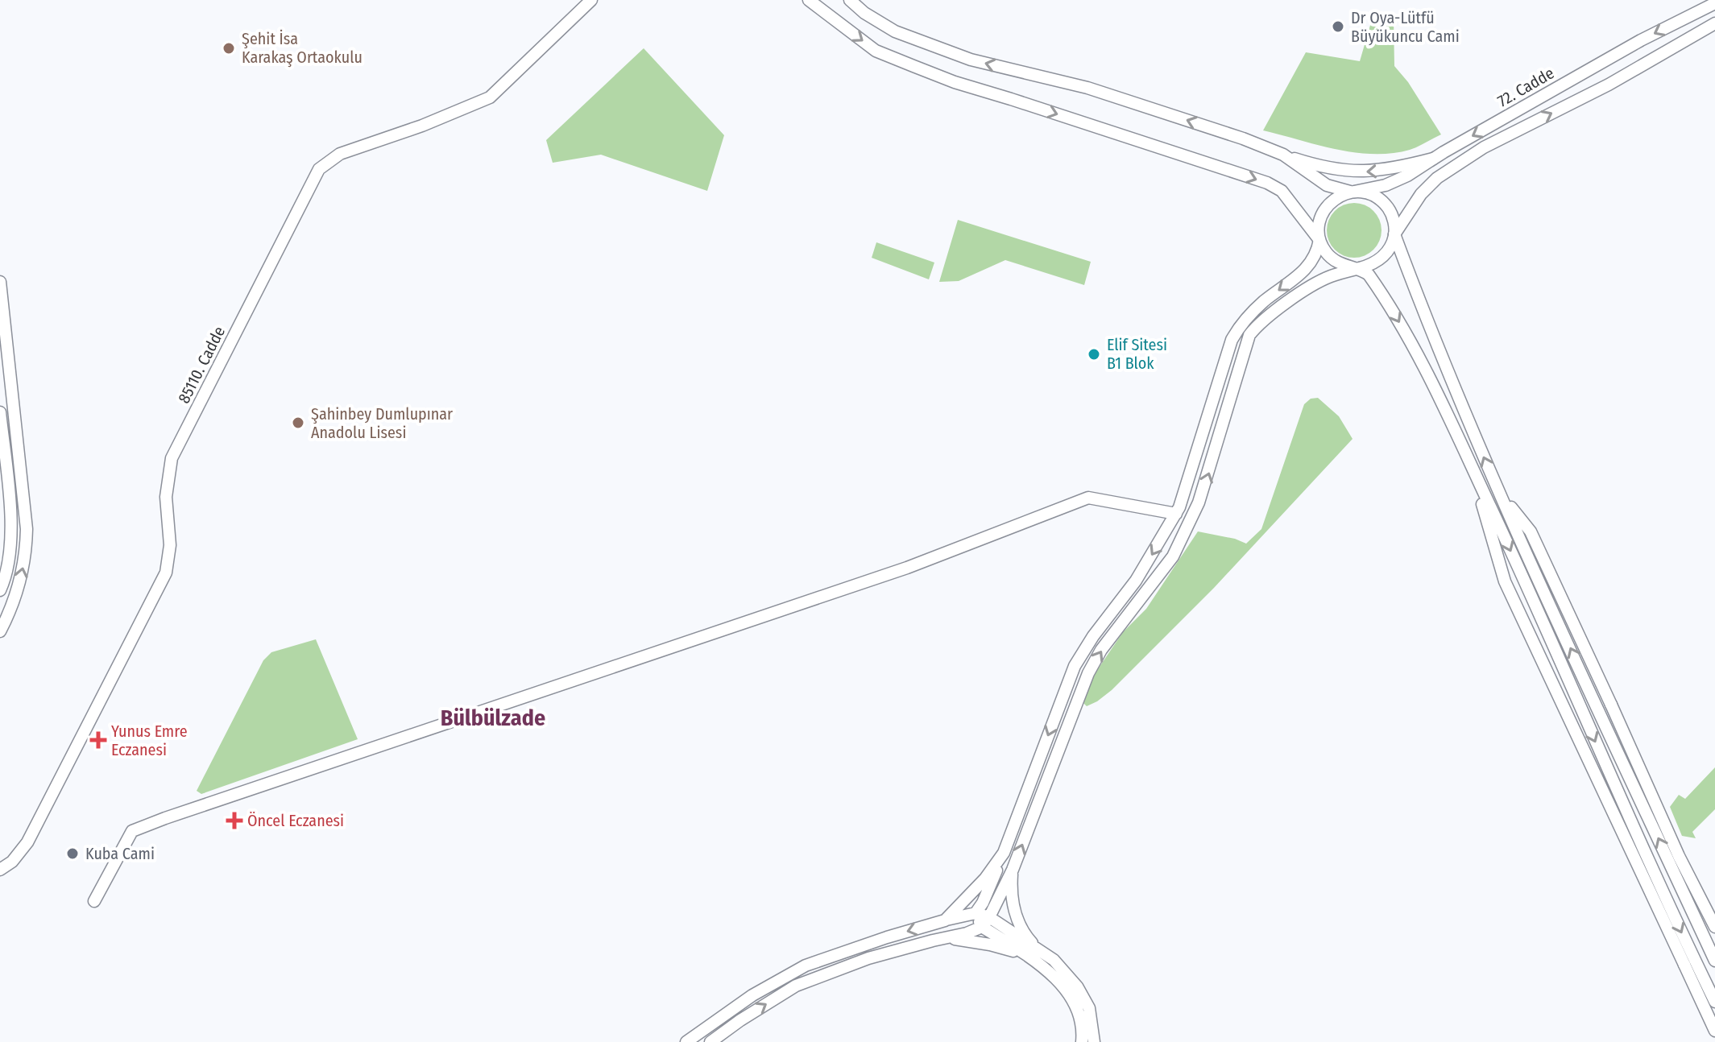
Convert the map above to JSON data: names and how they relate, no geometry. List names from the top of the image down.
{
  "streets": {
    "main road": ["72. Cadde", "85110. Cadde"]
  },
  "districts": ["Bülbülzade"],
  "places": {
    "other": [
      "Dr Oya-Lütfü Büyükuncu Cami",
      "Şehit İsa Karakaş Ortaokulu",
      "Elif Sitesi B1 Blok",
      "Şahinbey Dumlupınar Anadolu Lisesi",
      "Kuba Cami"
    ],
    "health": ["Yunus Emre Eczanesi", "Öncel Eczanesi"]
  }
}
